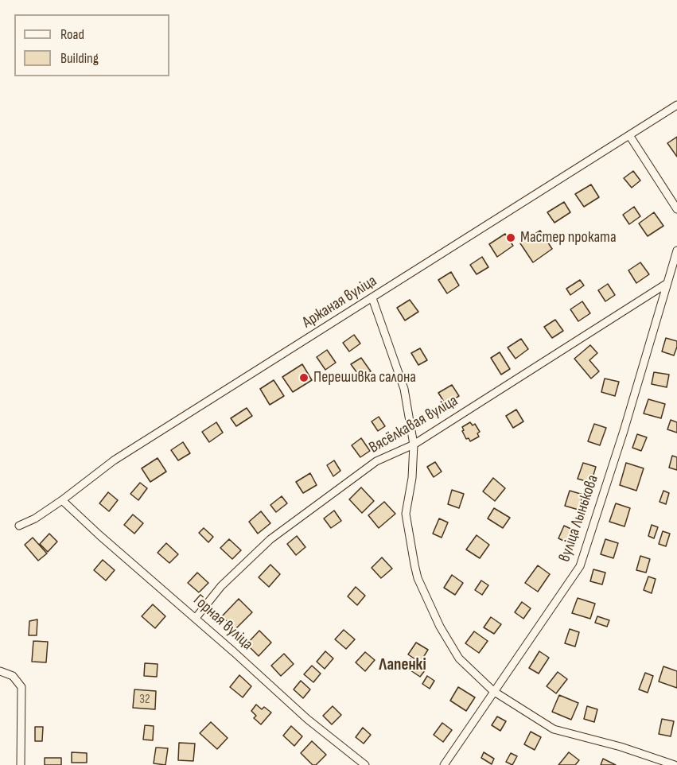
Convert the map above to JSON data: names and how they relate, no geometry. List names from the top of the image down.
{
  "streets": {
    "street": [
      "Аржаная вуліца",
      "Вясёлкавая вуліца",
      "вуліца Лынькова",
      "Горная вуліца"
    ]
  },
  "crossings": [
    ["Аржаная вуліца", "Горная вуліца"],
    ["Вясёлкавая вуліца", "вуліца Лынькова"],
    ["Вясёлкавая вуліца", "Горная вуліца"]
  ],
  "districts": ["Лапенкі"],
  "places": ["Мастер проката", "Перешивка салона"],
  "house_numbers": ["32"],
  "legend": ["Road", "Building"]
}
